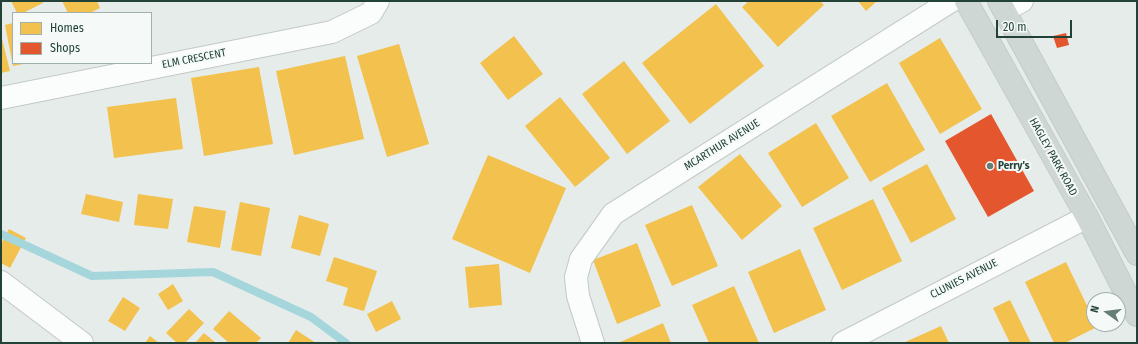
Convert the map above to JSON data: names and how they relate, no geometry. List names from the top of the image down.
{
  "streets": {
    "main road": ["HAGLEY PARK ROAD"],
    "street": ["ELM CRESCENT", "MCARTHUR AVENUE", "CLUNIES AVENUE"]
  },
  "crossings": [
    ["HAGLEY PARK ROAD", "CLUNIES AVENUE"]
  ],
  "places": ["Perry's"],
  "legend": ["Homes", "Shops"],
  "scale_bar": "20 m",
  "north": "left"
}
